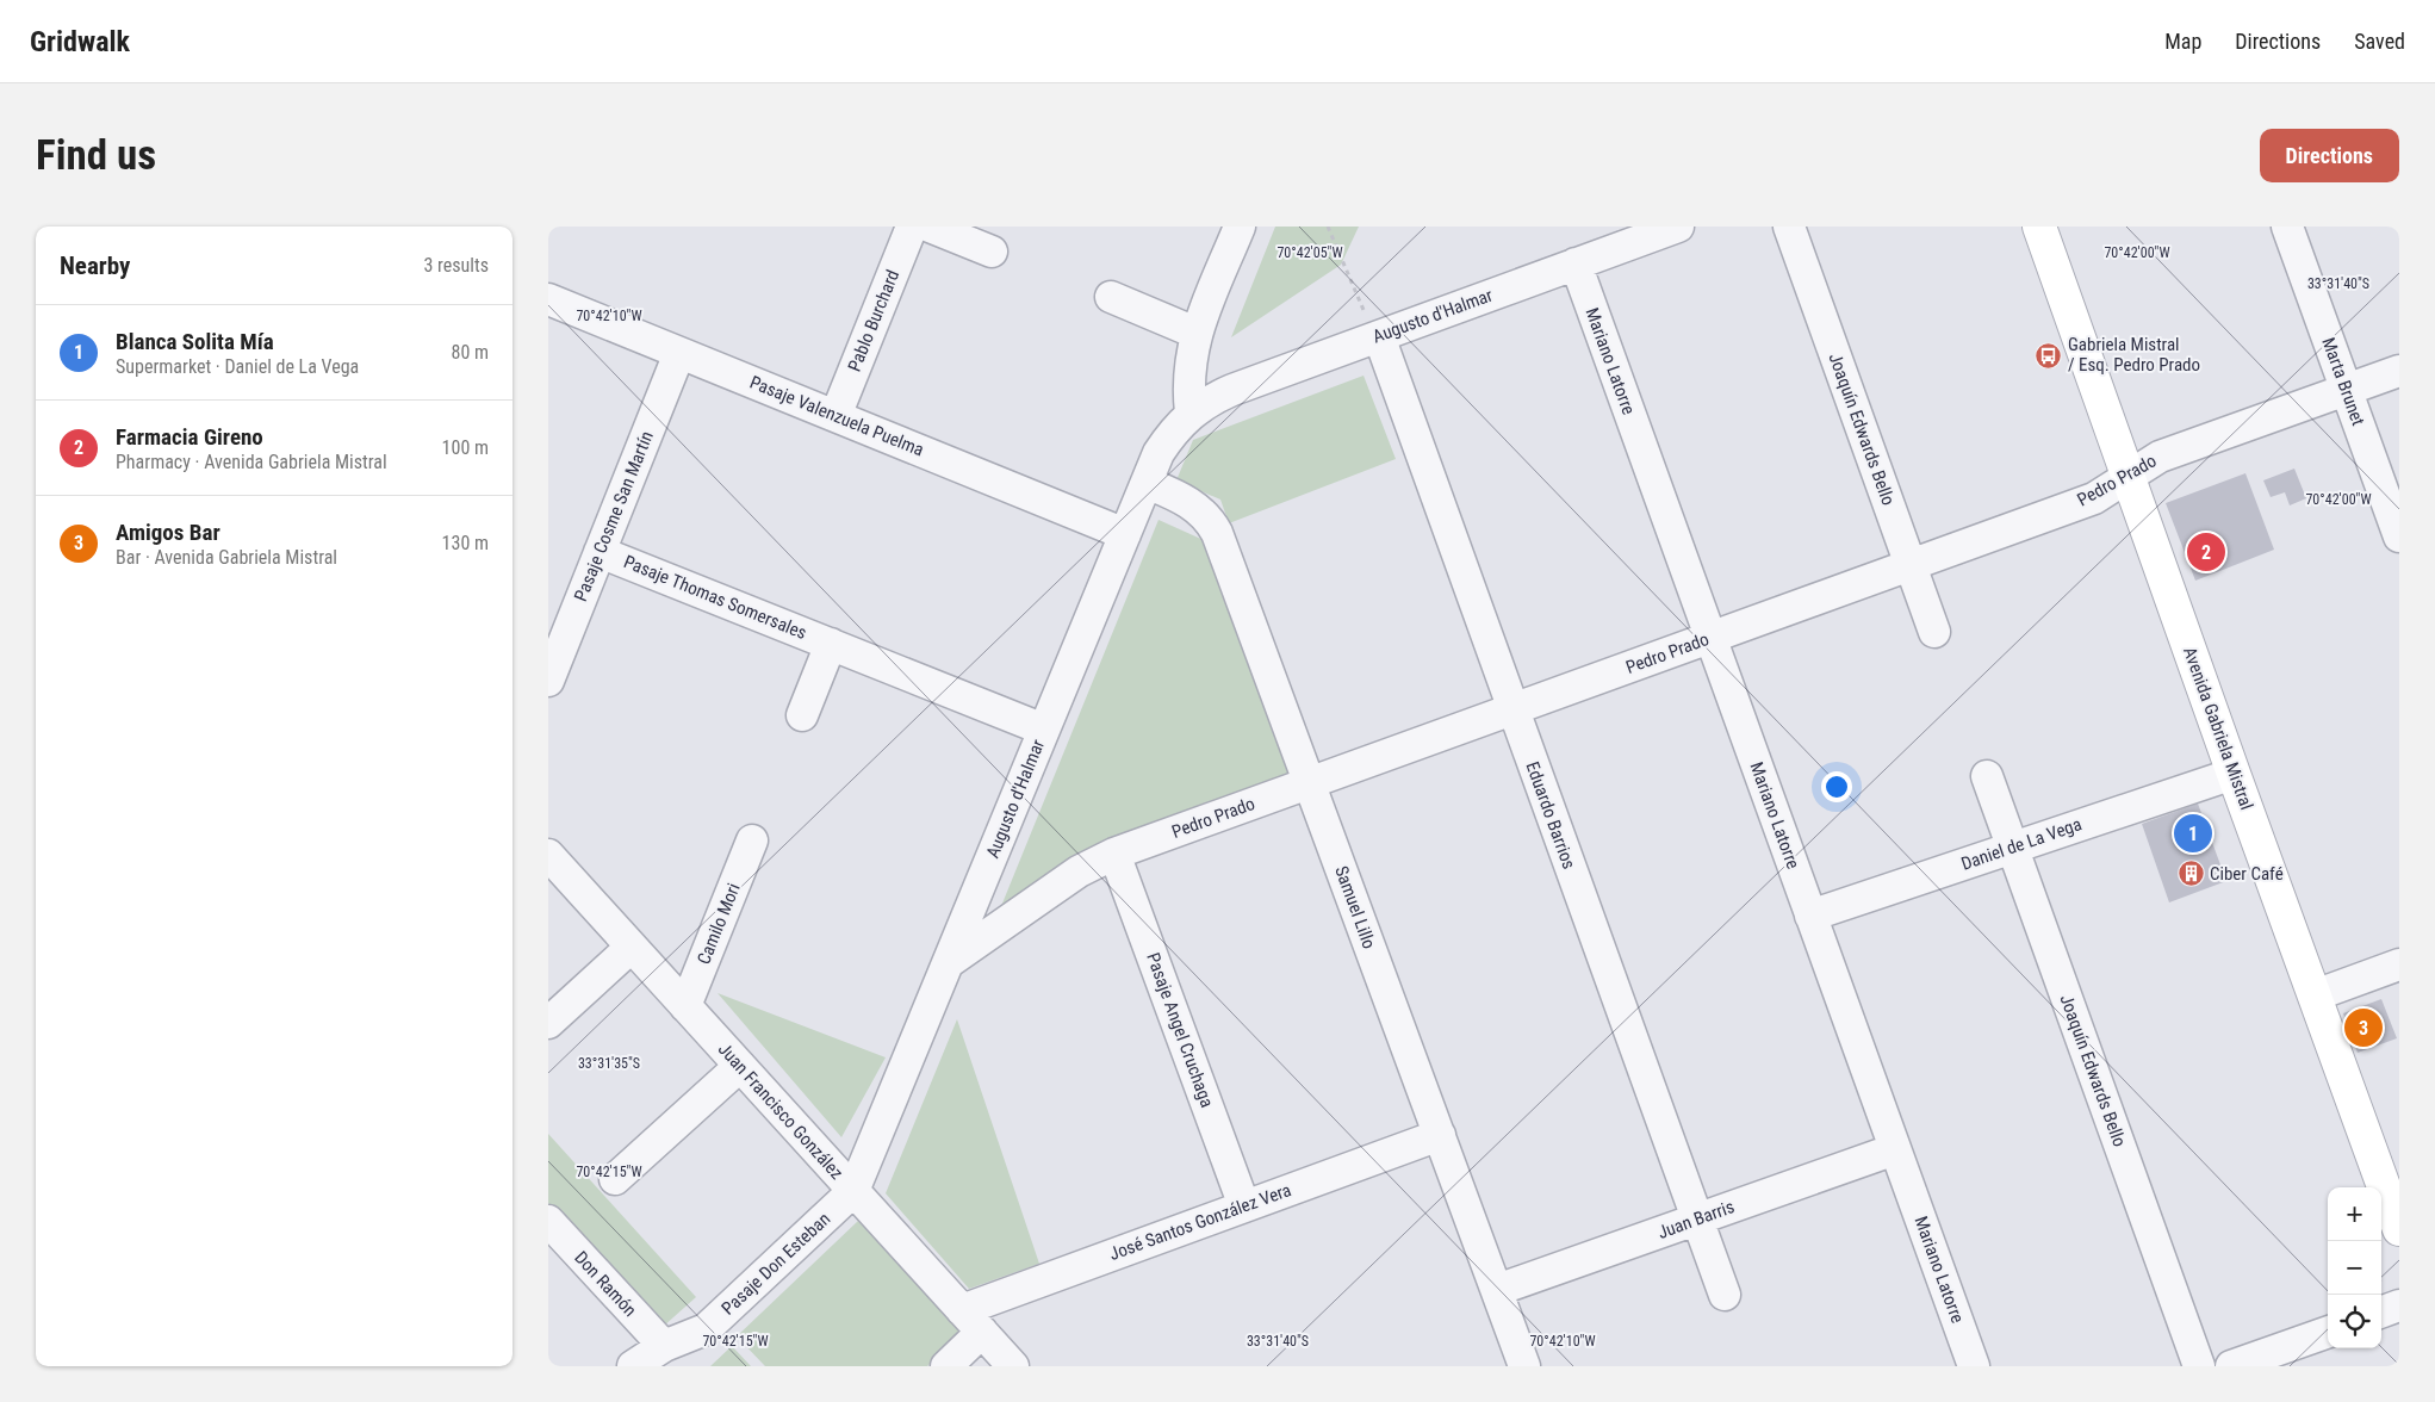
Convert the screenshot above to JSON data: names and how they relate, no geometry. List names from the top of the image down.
{
  "streets": {
    "main road": ["Avenida Gabriela Mistral"],
    "street": [
      "Augusto d'Halmar",
      "Pablo Burchard",
      "Mariano Latorre",
      "Marta Brunet",
      "Pasaje Valenzuela Puelma",
      "Joaquín Edwards Bello",
      "Pedro Prado",
      "Pasaje Cosme San Martín",
      "Pasaje Thomas Somersales",
      "Eduardo Barrios",
      "Daniel de La Vega",
      "Samuel Lillo",
      "Camilo Mori",
      "Pasaje Angel Cruchaga",
      "Juan Francisco González",
      "Juan Barris",
      "José Santos González Vera",
      "Pasaje Don Esteban",
      "Don Ramón"
    ]
  },
  "crossings": [
    ["Augusto d'Halmar", "Mariano Latorre"],
    ["Augusto d'Halmar", "Pasaje Valenzuela Puelma"],
    ["Augusto d'Halmar", "Pedro Prado"],
    ["Augusto d'Halmar", "Pasaje Thomas Somersales"],
    ["Augusto d'Halmar", "Eduardo Barrios"],
    ["Augusto d'Halmar", "Samuel Lillo"],
    ["Augusto d'Halmar", "Juan Francisco González"],
    ["Augusto d'Halmar", "Pasaje Don Esteban"],
    ["Pablo Burchard", "Pasaje Valenzuela Puelma"],
    ["Mariano Latorre", "Pedro Prado"],
    ["Mariano Latorre", "Daniel de La Vega"],
    ["Mariano Latorre", "Juan Barris"],
    ["Marta Brunet", "Pedro Prado"],
    ["Pasaje Valenzuela Puelma", "Pasaje Cosme San Martín"],
    ["Joaquín Edwards Bello", "Pedro Prado"],
    ["Joaquín Edwards Bello", "Daniel de La Vega"],
    ["Pedro Prado", "Avenida Gabriela Mistral"],
    ["Pedro Prado", "Eduardo Barrios"],
    ["Pedro Prado", "Samuel Lillo"],
    ["Pedro Prado", "Pasaje Angel Cruchaga"],
    ["Pasaje Cosme San Martín", "Pasaje Thomas Somersales"],
    ["Avenida Gabriela Mistral", "Daniel de La Vega"],
    ["Eduardo Barrios", "Juan Barris"],
    ["Samuel Lillo", "Juan Barris"],
    ["Samuel Lillo", "José Santos González Vera"],
    ["Camilo Mori", "Juan Francisco González"],
    ["Pasaje Angel Cruchaga", "José Santos González Vera"],
    ["Juan Francisco González", "José Santos González Vera"],
    ["Juan Francisco González", "Pasaje Don Esteban"],
    ["Pasaje Don Esteban", "Don Ramón"]
  ],
  "places": {
    "bus stop": ["Gabriela Mistral / Esq. Pedro Prado"],
    "building": ["Ciber Café"]
  },
  "page": {
    "header": "Gridwalk",
    "nav": ["Map", "Directions", "Saved"],
    "buttons": "Directions",
    "title": "Find us",
    "heading": ["Nearby", "3 results"],
    "list": [
      {
        "mark": "1",
        "name": "Blanca Solita Mía",
        "note": "Supermarket · Daniel de La Vega",
        "value": "80 m"
      },
      {
        "mark": "2",
        "name": "Farmacia Gireno",
        "note": "Pharmacy · Avenida Gabriela Mistral",
        "value": "100 m"
      },
      {
        "mark": "3",
        "name": "Amigos Bar",
        "note": "Bar · Avenida Gabriela Mistral",
        "value": "130 m"
      }
    ],
    "pins": ["2", "1", "3"],
    "map_buttons": ["+", "−"]
  },
  "coordinates": [
    "70°42'05\"W",
    "70°42'00\"W",
    "33°31'40\"S",
    "70°42'10\"W",
    "33°31'35\"S",
    "70°42'15\"W"
  ]
}
